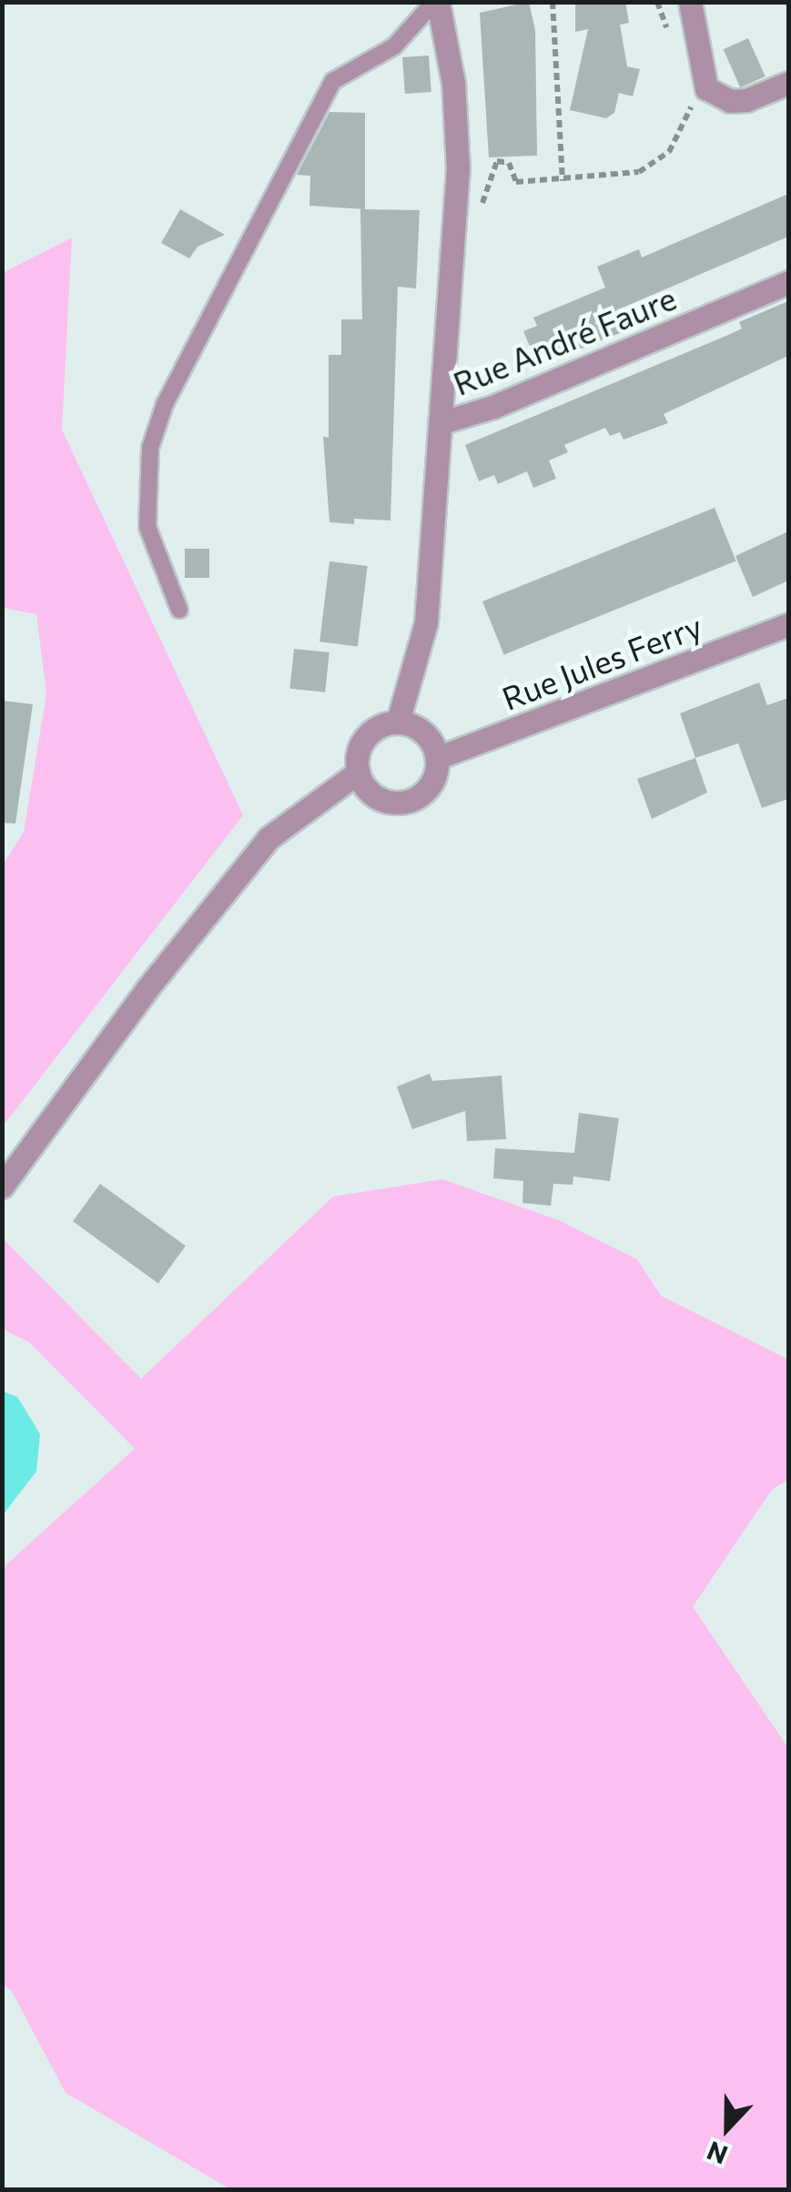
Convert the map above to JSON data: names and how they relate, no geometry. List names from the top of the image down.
{
  "streets": {
    "street": ["Rue André Faure", "Rue Jules Ferry"]
  },
  "crossings": [
    ["Rue André Faure", "Rue Jules Ferry"]
  ],
  "north": "bottom"
}
